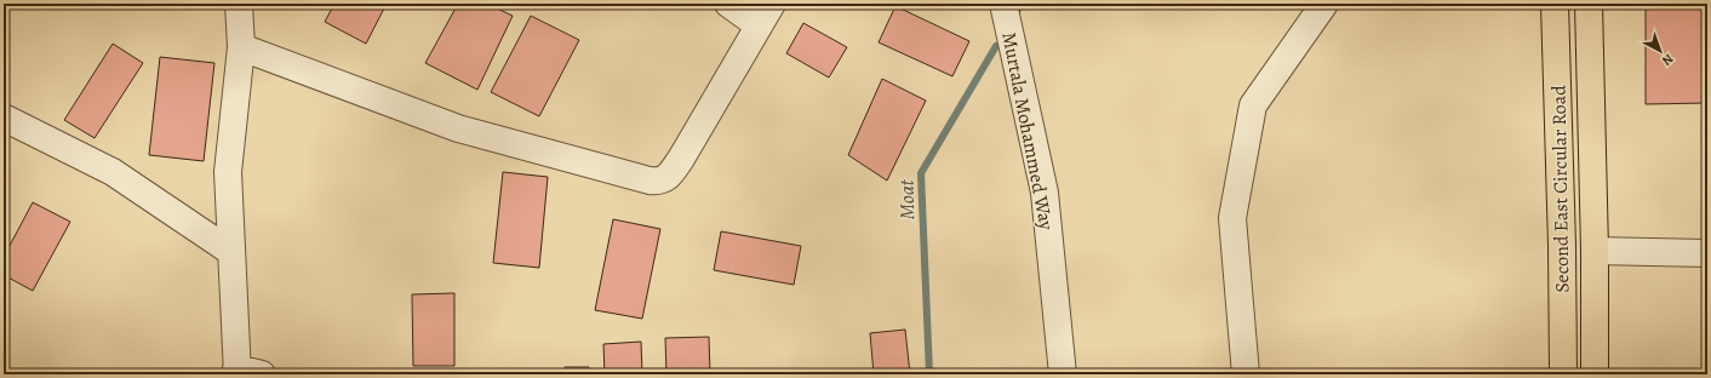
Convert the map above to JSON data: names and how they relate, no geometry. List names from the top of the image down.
{
  "streets": {
    "main road": ["Second East Circular Road"],
    "street": ["Murtala Mohammed Way"]
  },
  "water": ["Moat"],
  "north": "bottom right"
}
